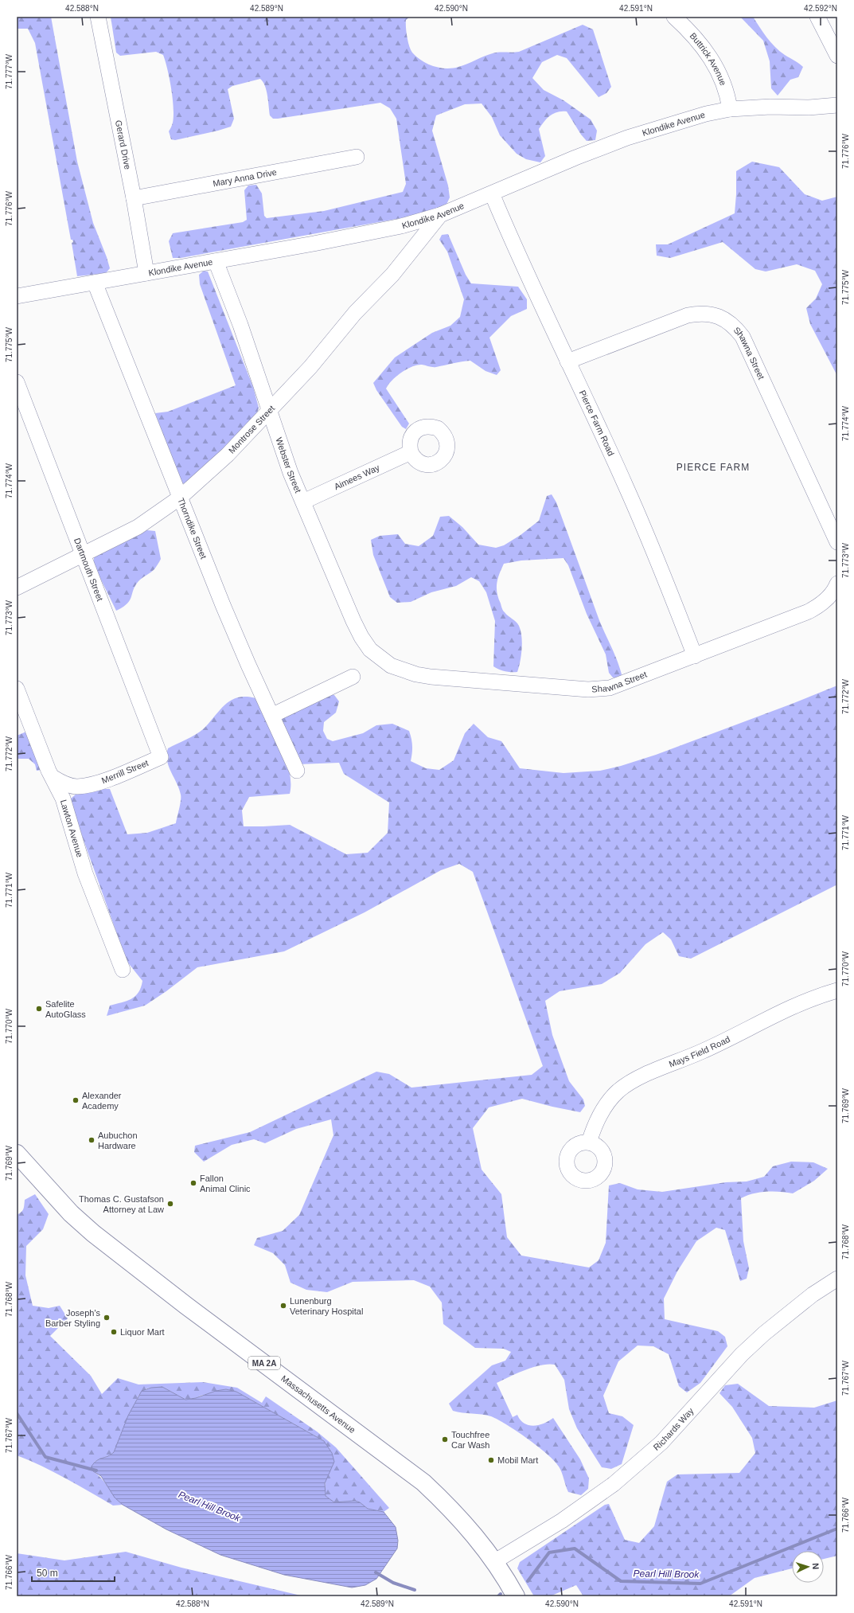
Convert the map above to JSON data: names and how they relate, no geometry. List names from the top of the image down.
{
  "streets": {
    "main road": ["MA 2A", "Massachusetts Avenue"],
    "street": [
      "Buttrick Avenue",
      "Klondike Avenue",
      "Gerard Drive",
      "Mary Anna Drive",
      "Shawna Street",
      "Pierce Farm Road",
      "Montrose Street",
      "Webster Street",
      "Aimees Way",
      "Thorndike Street",
      "Dartmouth Street",
      "Merrill Street",
      "Lawton Avenue",
      "Mays Field Road",
      "Richards Way"
    ]
  },
  "crossings": [
    ["Buttrick Avenue", "Klondike Avenue"],
    ["Klondike Avenue", "Gerard Drive"],
    ["Klondike Avenue", "Pierce Farm Road"],
    ["Klondike Avenue", "Montrose Street"],
    ["Klondike Avenue", "Webster Street"],
    ["Klondike Avenue", "Thorndike Street"],
    ["Gerard Drive", "Mary Anna Drive"],
    ["Shawna Street", "Pierce Farm Road"],
    ["Shawna Street", "Webster Street"],
    ["Montrose Street", "Webster Street"],
    ["Montrose Street", "Thorndike Street"],
    ["Montrose Street", "Dartmouth Street"],
    ["Webster Street", "Aimees Way"],
    ["Dartmouth Street", "Merrill Street"],
    ["Merrill Street", "Lawton Avenue"],
    ["Massachusetts Avenue", "Richards Way"]
  ],
  "districts": ["PIERCE FARM"],
  "water": ["Pearl Hill Brook"],
  "places": [
    "Safelite AutoGlass",
    "Alexander Academy",
    "Aubuchon Hardware",
    "Fallon Animal Clinic",
    "Thomas C. Gustafson Attorney at Law",
    "Lunenburg Veterinary Hospital",
    "Joseph's Barber Styling",
    "Liquor Mart",
    "Touchfree Car Wash",
    "Mobil Mart"
  ],
  "scale_bar": "50 m",
  "north": "right",
  "coordinates": [
    "42.588°N",
    "42.589°N",
    "42.590°N",
    "42.591°N",
    "42.592°N",
    "71.777°W",
    "71.776°W",
    "71.775°W",
    "71.774°W",
    "71.773°W",
    "71.772°W",
    "71.771°W",
    "71.770°W",
    "71.769°W",
    "71.768°W",
    "71.767°W",
    "71.766°W"
  ]
}
